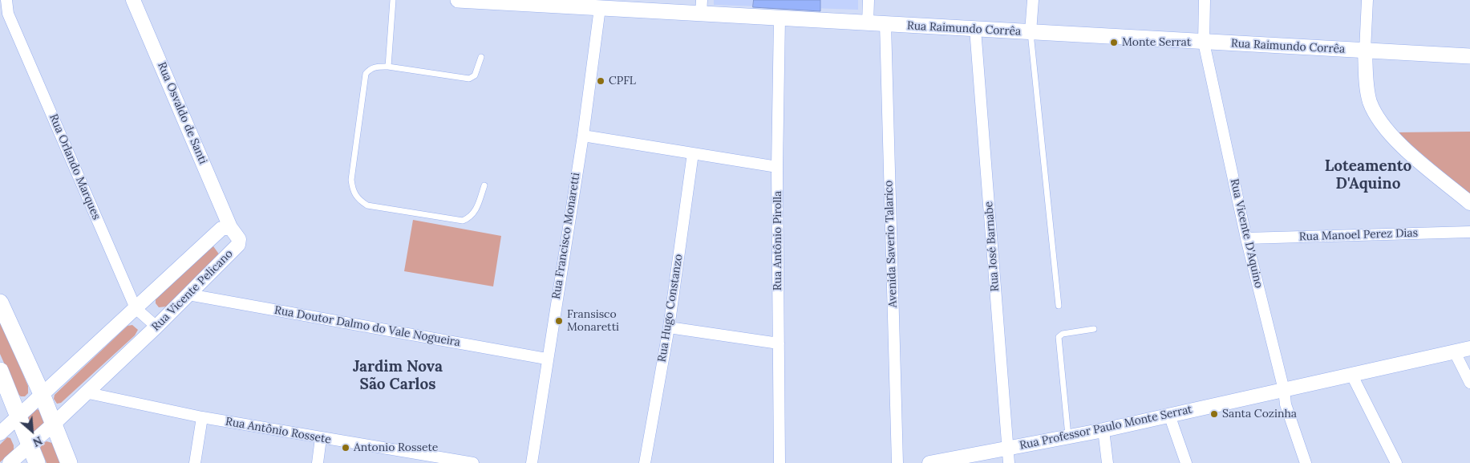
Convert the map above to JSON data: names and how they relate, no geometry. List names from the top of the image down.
{
  "streets": {
    "main road": ["Rua Raimundo Corrêa"],
    "street": [
      "Rua Osvaldo de Santi",
      "Rua Orlando Marques",
      "Rua Vicente D'Aquino",
      "Rua Manoel Perez Dias",
      "Rua Francisco Monaretti",
      "Rua Antônio Pirolla",
      "Avenida Saverio Talarico",
      "Rua José Barnabe",
      "Rua Vicente Pelicano",
      "Rua Hugo Constanzo",
      "Rua Doutor Dalmo do Vale Nogueira",
      "Rua Professor Paulo Monte Serrat",
      "Rua Antônio Rossete"
    ]
  },
  "crossings": [
    ["Rua Raimundo Corrêa", "Rua Vicente D'Aquino"],
    ["Rua Raimundo Corrêa", "Rua Francisco Monaretti"],
    ["Rua Raimundo Corrêa", "Rua Antônio Pirolla"],
    ["Rua Raimundo Corrêa", "Avenida Saverio Talarico"],
    ["Rua Raimundo Corrêa", "Rua José Barnabe"],
    ["Rua Osvaldo de Santi", "Rua Vicente Pelicano"],
    ["Rua Orlando Marques", "Rua Vicente Pelicano"],
    ["Rua Vicente D'Aquino", "Rua Manoel Perez Dias"],
    ["Rua Vicente D'Aquino", "Rua Professor Paulo Monte Serrat"],
    ["Rua Francisco Monaretti", "Rua Doutor Dalmo do Vale Nogueira"],
    ["Rua José Barnabe", "Rua Professor Paulo Monte Serrat"],
    ["Rua Vicente Pelicano", "Rua Doutor Dalmo do Vale Nogueira"],
    ["Rua Vicente Pelicano", "Rua Antônio Rossete"]
  ],
  "districts": ["Loteamento D'Aquino", "Jardim Nova São Carlos"],
  "places": [
    "Monte Serrat",
    "CPFL",
    "Fransisco Monaretti",
    "Santa Cozinha",
    "Antonio Rossete"
  ],
  "north": "bottom right"
}
